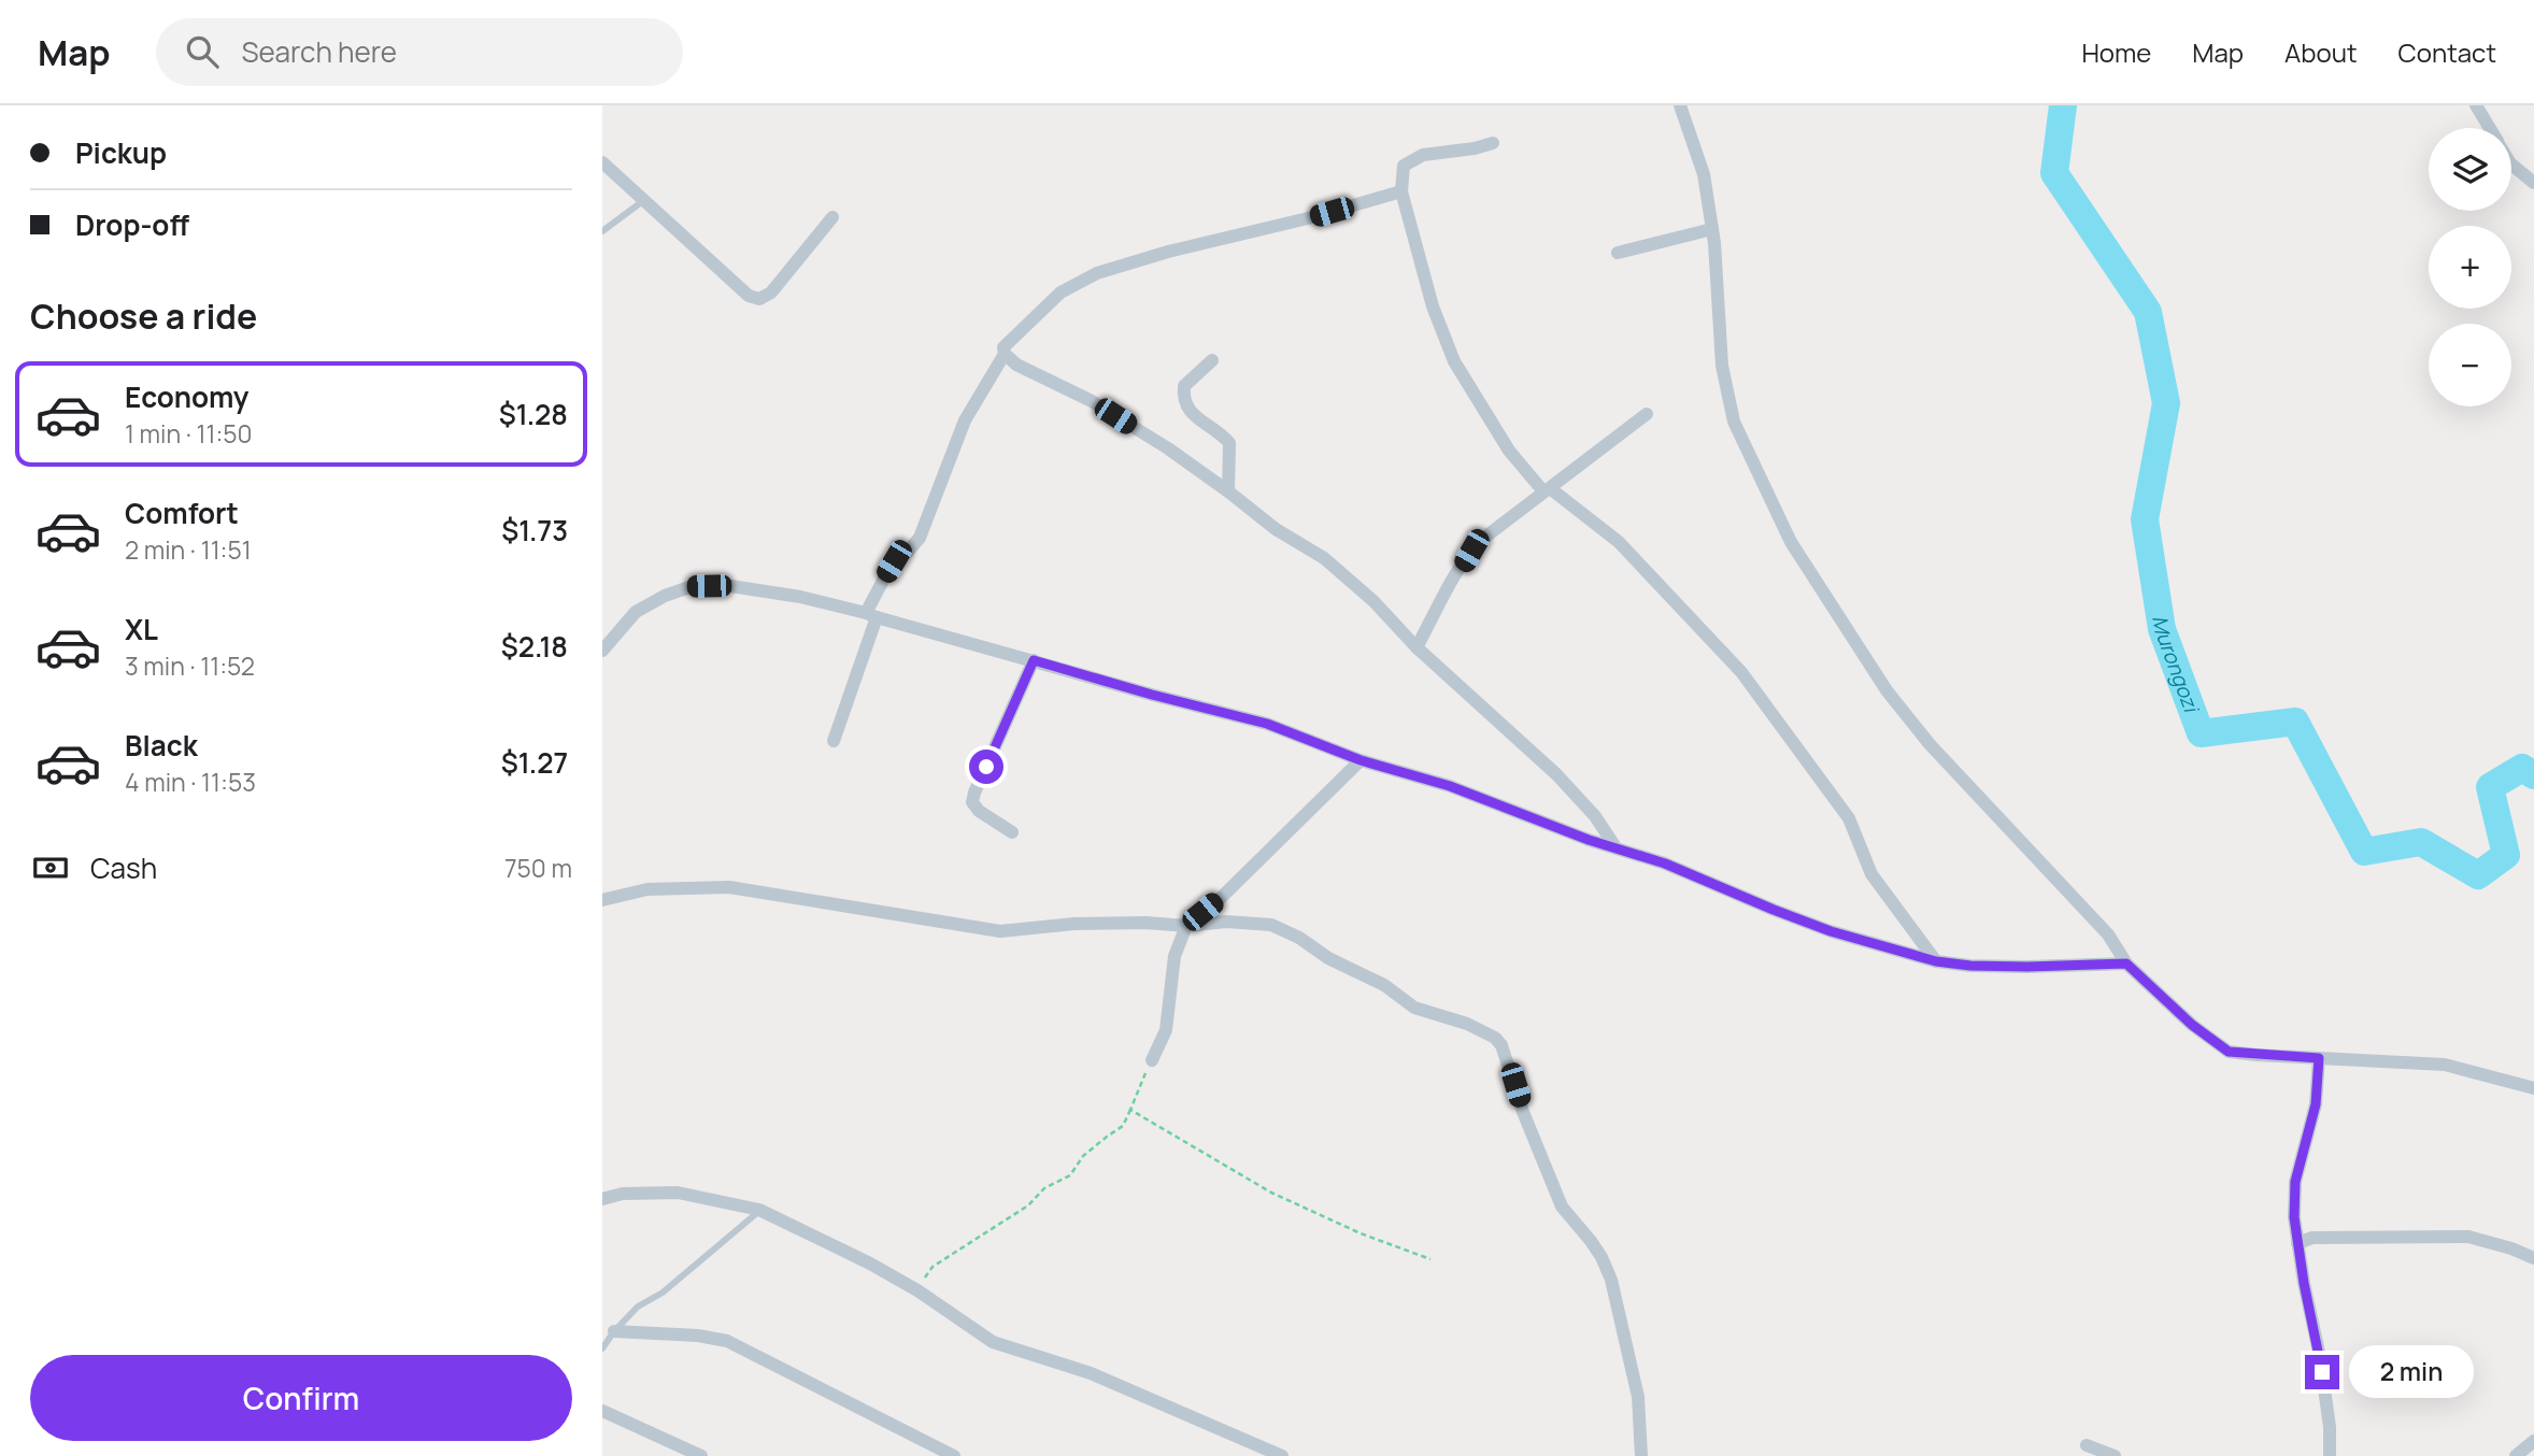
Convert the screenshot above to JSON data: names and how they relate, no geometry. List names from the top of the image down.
{
  "water": ["Murongozi"],
  "page": {
    "header": "Map",
    "search": "Search here",
    "nav": [
      "Home",
      "Map",
      "About",
      "Contact"
    ],
    "banner": ["Pickup", "Drop-off"],
    "map_buttons": ["+", "−"],
    "heading": "Choose a ride",
    "list": [
      {
        "name": "Economy",
        "note": "1 min · 11:50",
        "value": "$1.28"
      },
      {
        "name": "Comfort",
        "note": "2 min · 11:51",
        "value": "$1.73"
      },
      {
        "name": "XL",
        "note": "3 min · 11:52",
        "value": "$2.18"
      },
      {
        "name": "Black",
        "note": "4 min · 11:53",
        "value": "$1.27"
      }
    ],
    "pay": ["Cash", "750 m"],
    "buttons": "Confirm",
    "bubble": "2 min"
  }
}
